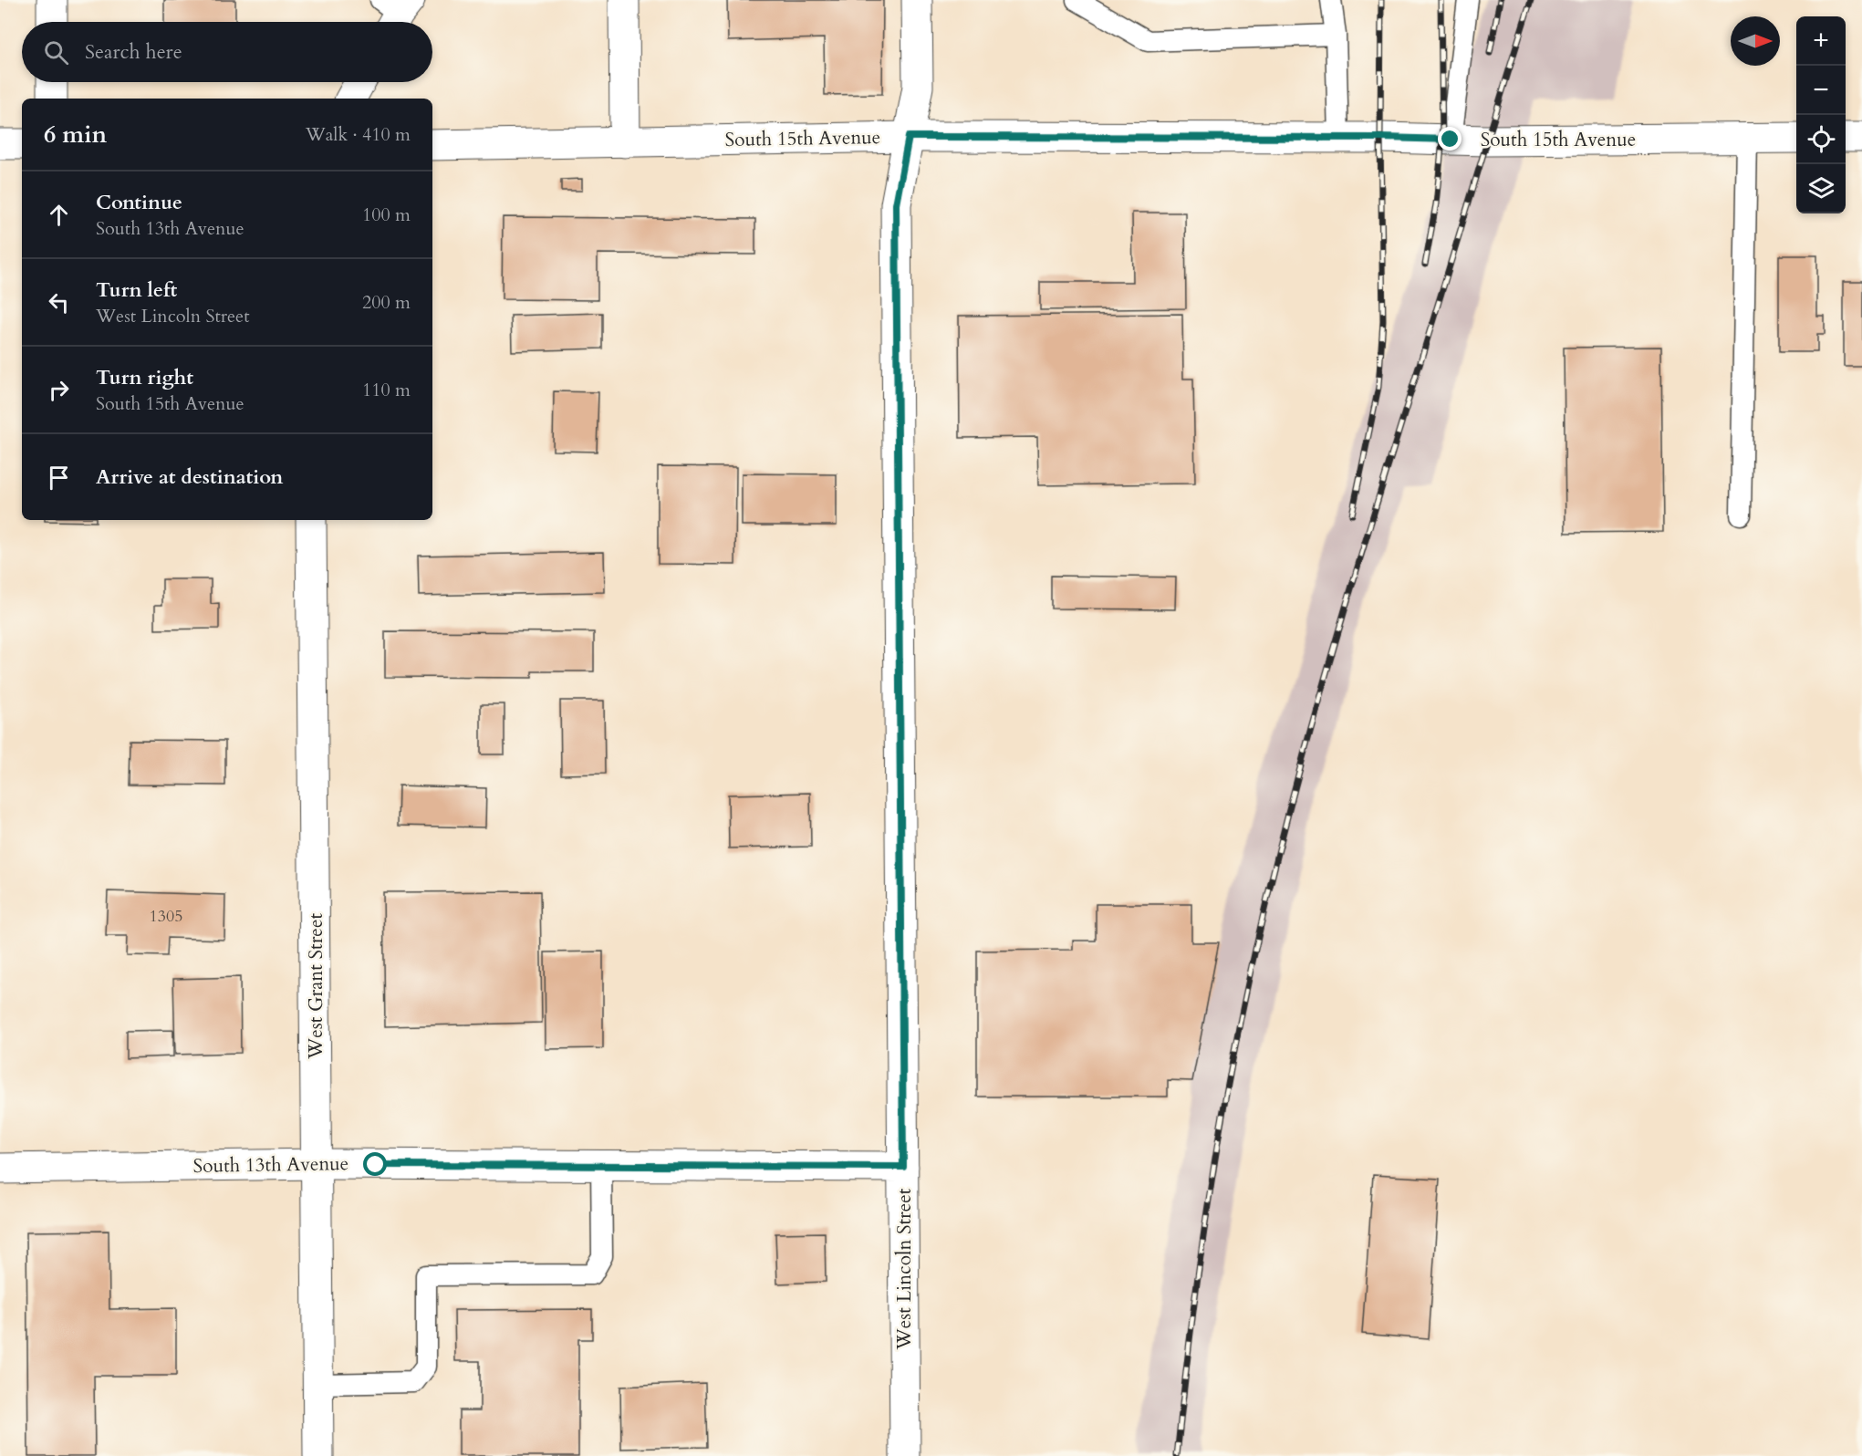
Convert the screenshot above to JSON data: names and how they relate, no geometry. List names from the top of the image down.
{
  "streets": {
    "street": [
      "South 15th Avenue",
      "West Grant Street",
      "South 13th Avenue",
      "West Lincoln Street"
    ]
  },
  "crossings": [
    ["South 15th Avenue", "West Lincoln Street"],
    ["West Grant Street", "South 13th Avenue"],
    ["South 13th Avenue", "West Lincoln Street"]
  ],
  "house_numbers": ["1305"],
  "north": "right",
  "page": {
    "map_buttons": ["+", "−"],
    "search": "Search here",
    "heading": ["6 min", "Walk · 410 m"],
    "list": [
      ["Continue", "South 13th Avenue", "100 m"],
      ["Turn left", "West Lincoln Street", "200 m"],
      ["Turn right", "South 15th Avenue", "110 m"],
      "Arrive at destination"
    ]
  }
}
